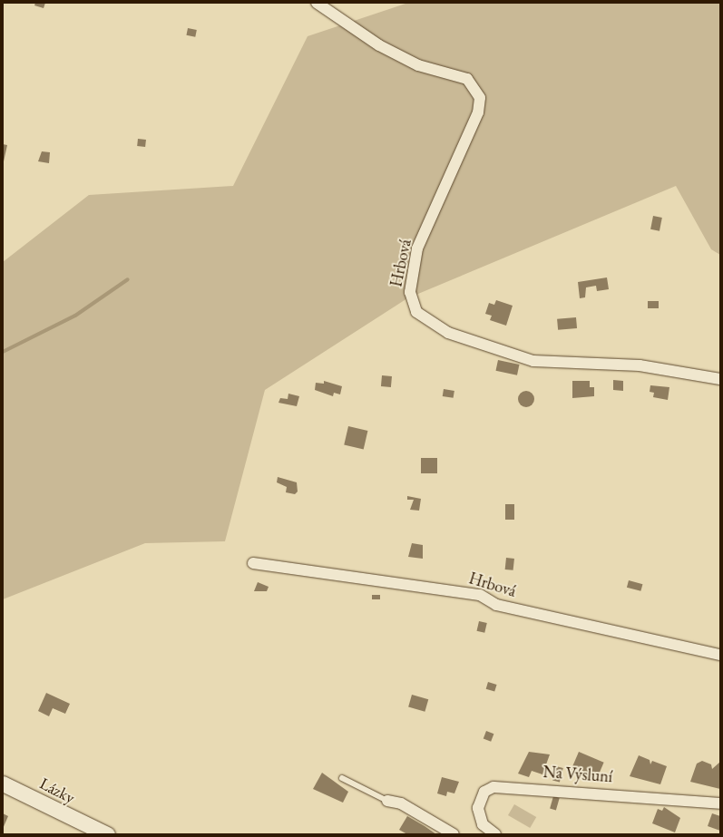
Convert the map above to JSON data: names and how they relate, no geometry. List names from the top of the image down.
{
  "streets": {
    "street": ["Hrbová", "Na Výsluní", "Lázky"]
  }
}
